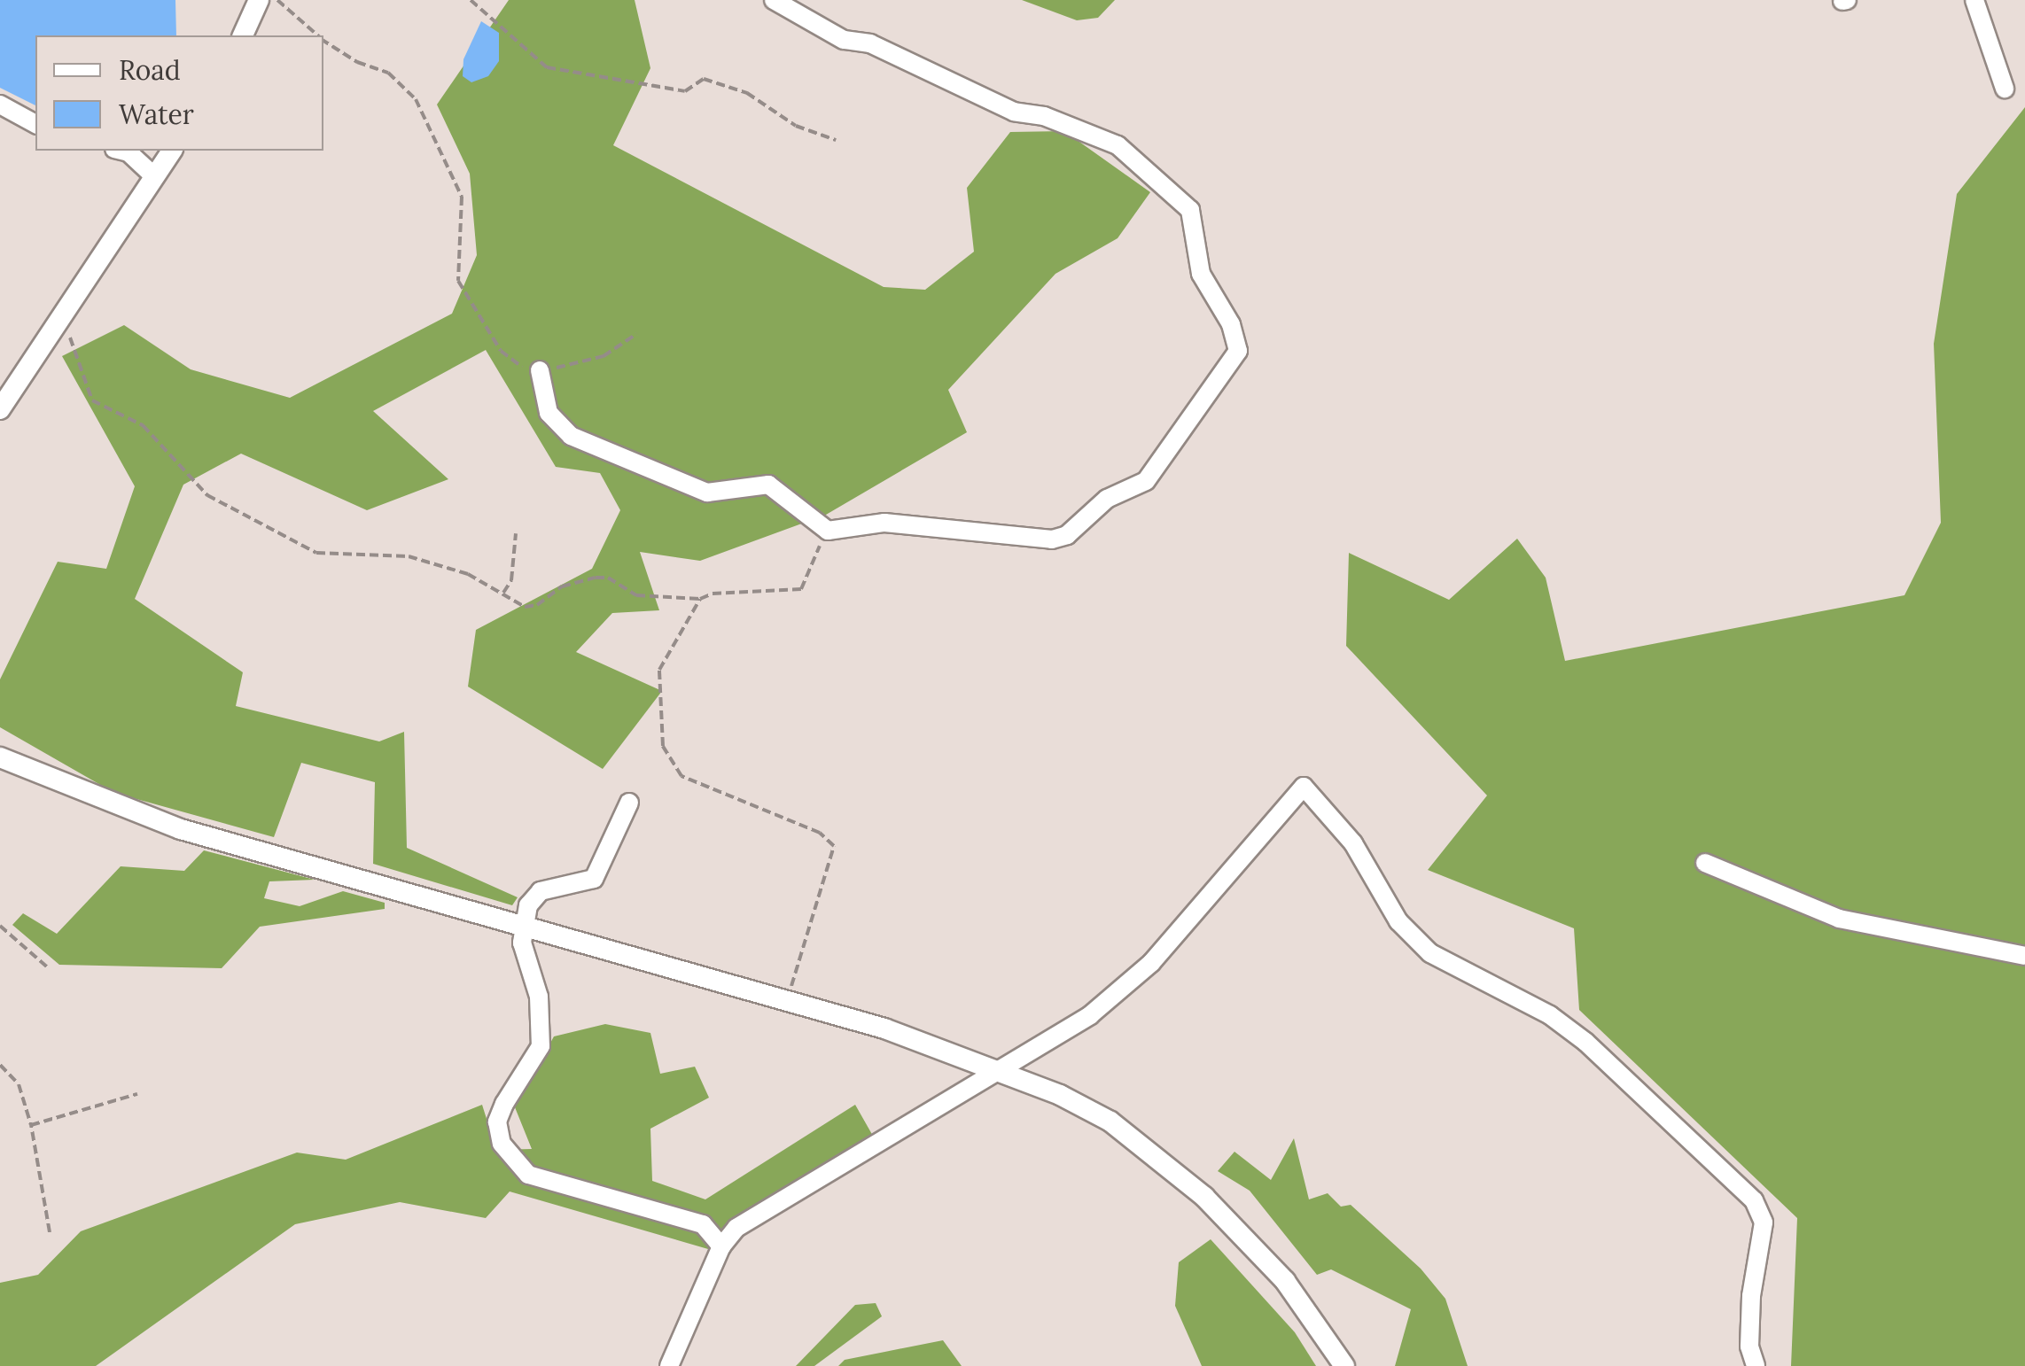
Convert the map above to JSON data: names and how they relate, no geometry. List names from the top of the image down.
{
  "legend": ["Road", "Water"]
}
